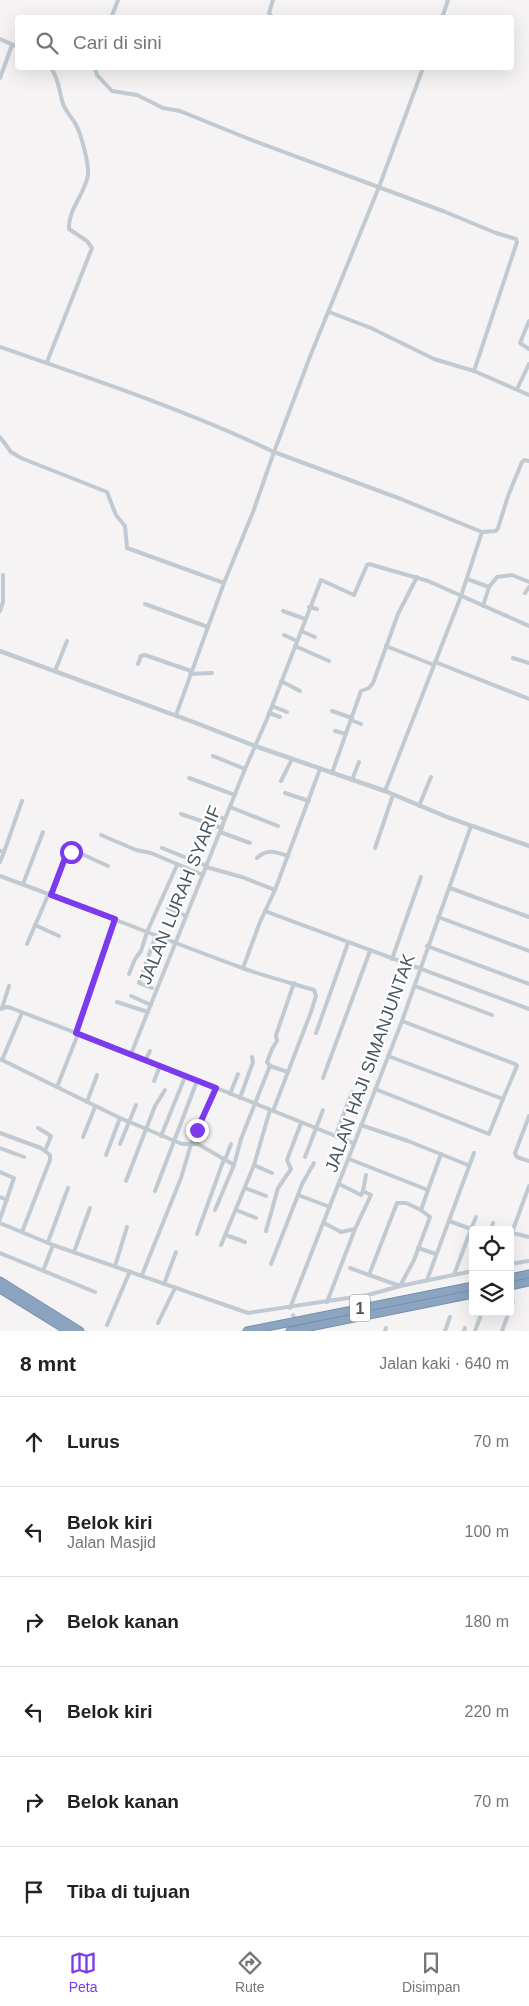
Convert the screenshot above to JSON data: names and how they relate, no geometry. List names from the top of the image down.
{
  "streets": {
    "highway": ["1"],
    "street": ["JALAN LURAH SYARIF", "JALAN HAJI SIMANJUNTAK"]
  },
  "page": {
    "search": "Cari di sini",
    "heading": ["8 mnt", "Jalan kaki · 640 m"],
    "list": [
      ["Lurus", "70 m"],
      ["Belok kiri", "Jalan Masjid", "100 m"],
      ["Belok kanan", "180 m"],
      ["Belok kiri", "220 m"],
      ["Belok kanan", "70 m"],
      "Tiba di tujuan"
    ],
    "nav": ["Peta", "Rute", "Disimpan"]
  }
}
